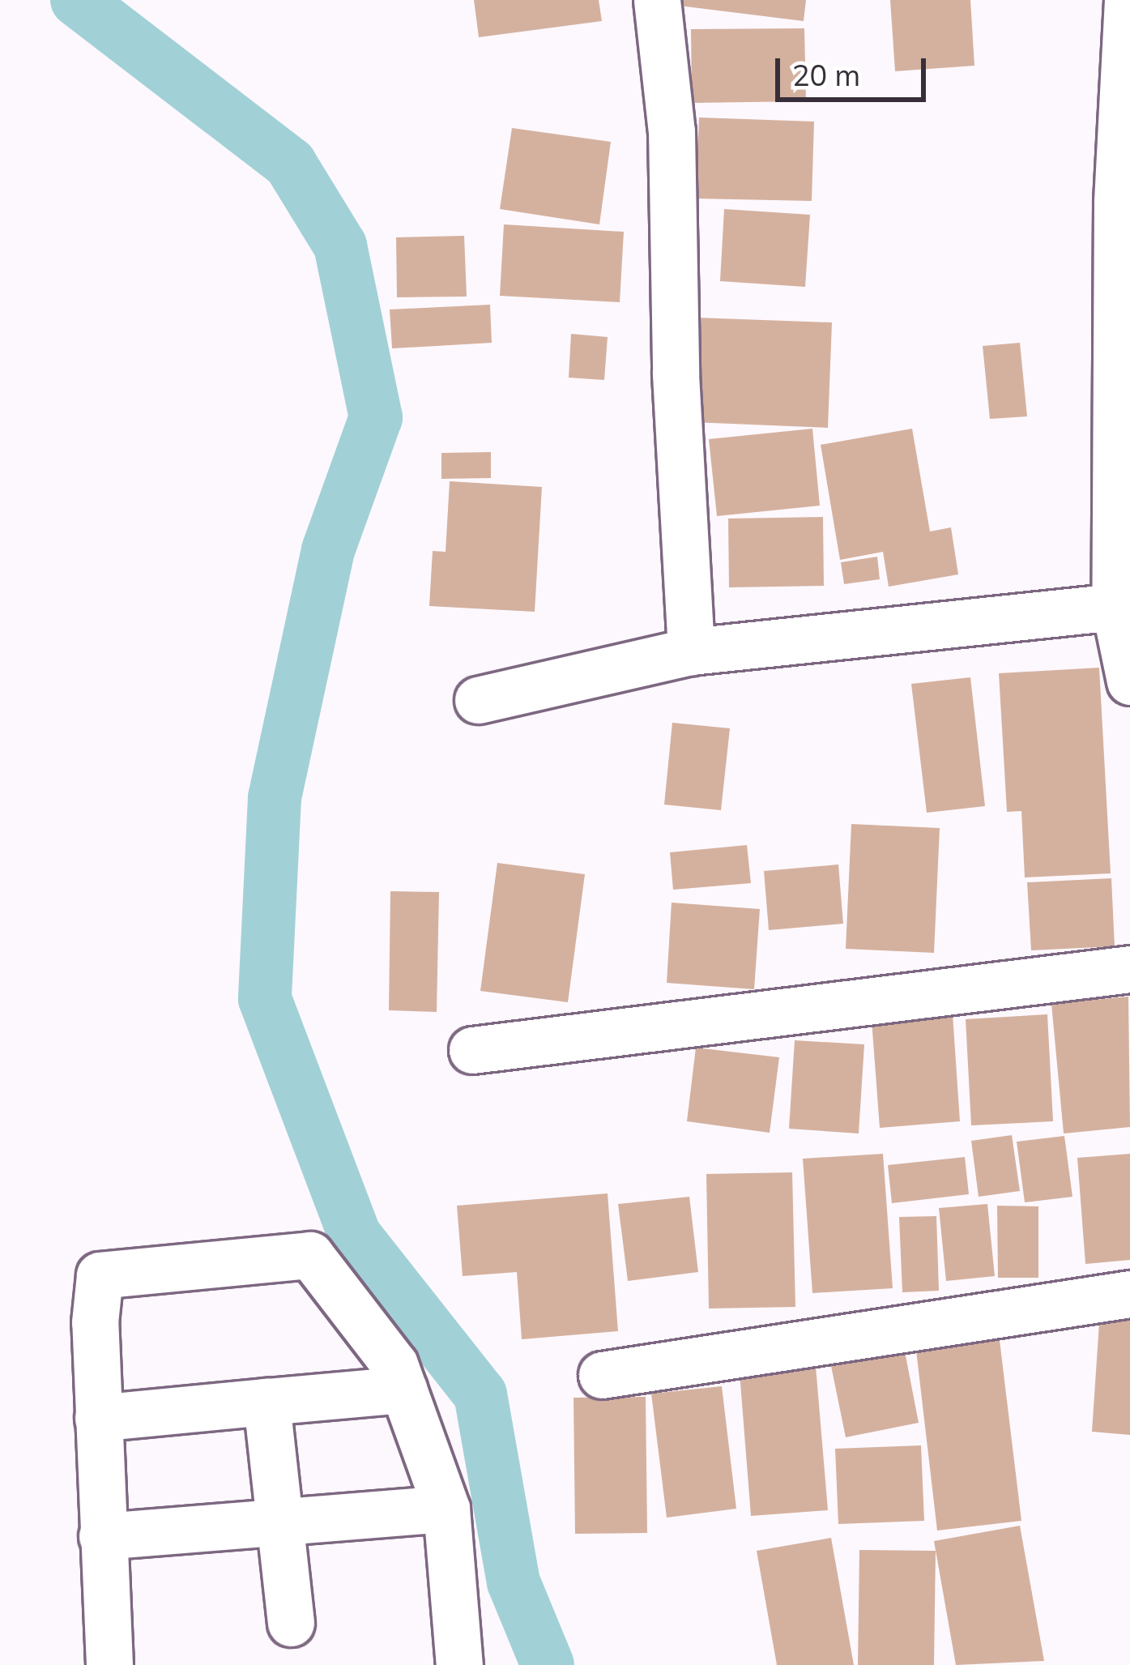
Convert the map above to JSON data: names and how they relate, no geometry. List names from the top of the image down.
{
  "scale_bar": "20 m"
}
